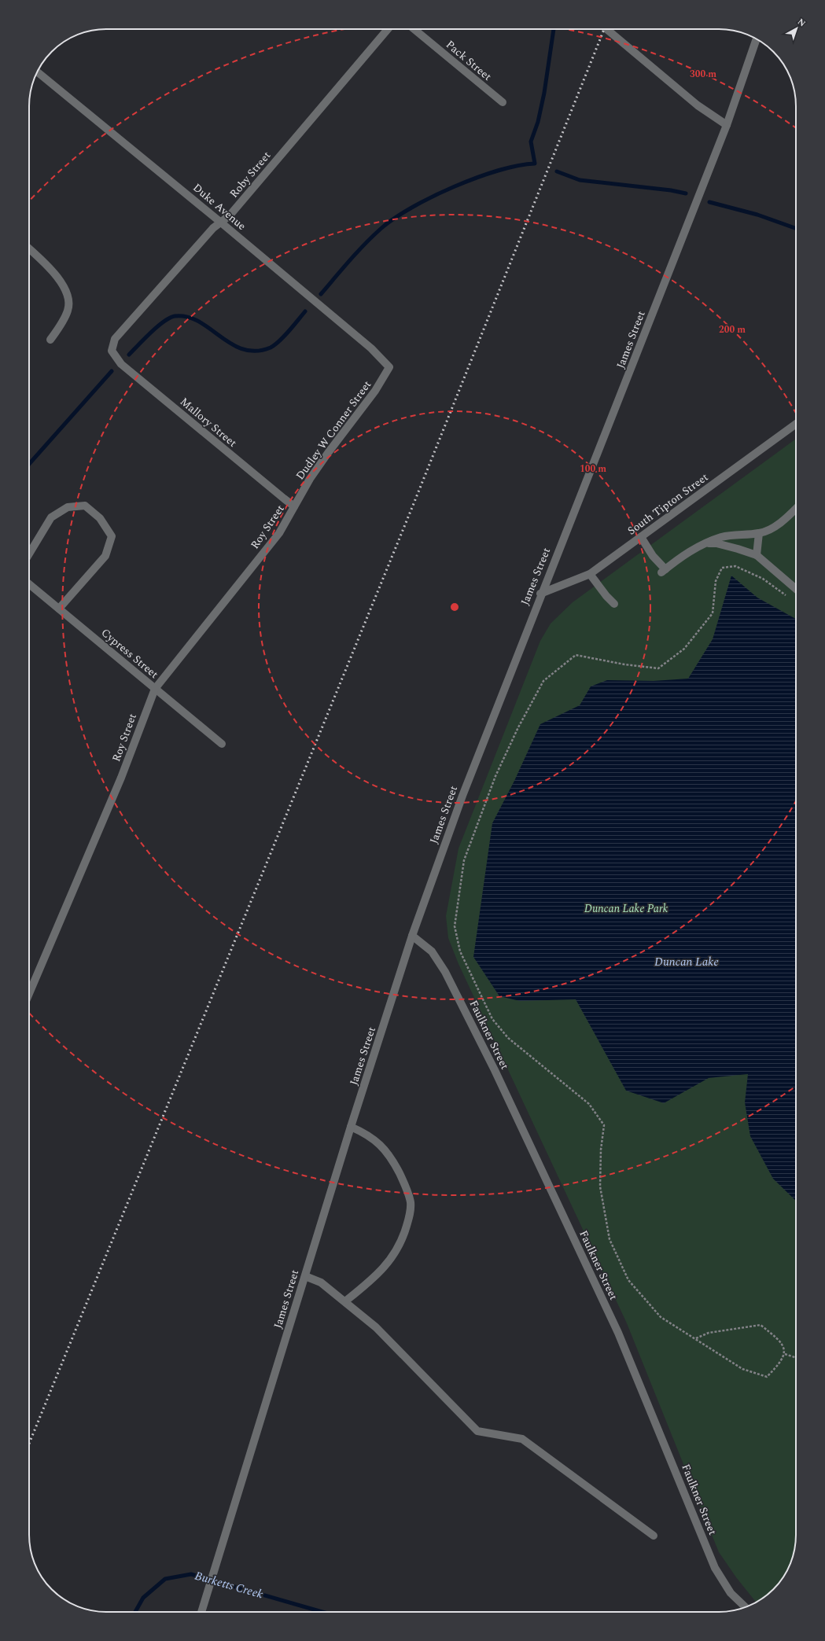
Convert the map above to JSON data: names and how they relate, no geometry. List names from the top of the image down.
{
  "streets": {
    "street": [
      "Pack Street",
      "Roby Street",
      "Duke Avenue",
      "James Street",
      "Mallory Street",
      "Dudley W Conner Street",
      "South Tipton Street",
      "Roy Street",
      "Cypress Street",
      "Faulkner Street"
    ]
  },
  "crossings": [
    ["Roby Street", "Duke Avenue"],
    ["Roby Street", "Mallory Street"],
    ["Duke Avenue", "Dudley W Conner Street"],
    ["James Street", "South Tipton Street"],
    ["James Street", "Faulkner Street"],
    ["Mallory Street", "Dudley W Conner Street"],
    ["Mallory Street", "Roy Street"],
    ["Dudley W Conner Street", "Roy Street"],
    ["Roy Street", "Cypress Street"]
  ],
  "water": ["Duncan Lake", "Burketts Creek"],
  "parks": ["Duncan Lake Park"],
  "north": "top right",
  "rings": ["300 m", "200 m", "100 m"]
}
